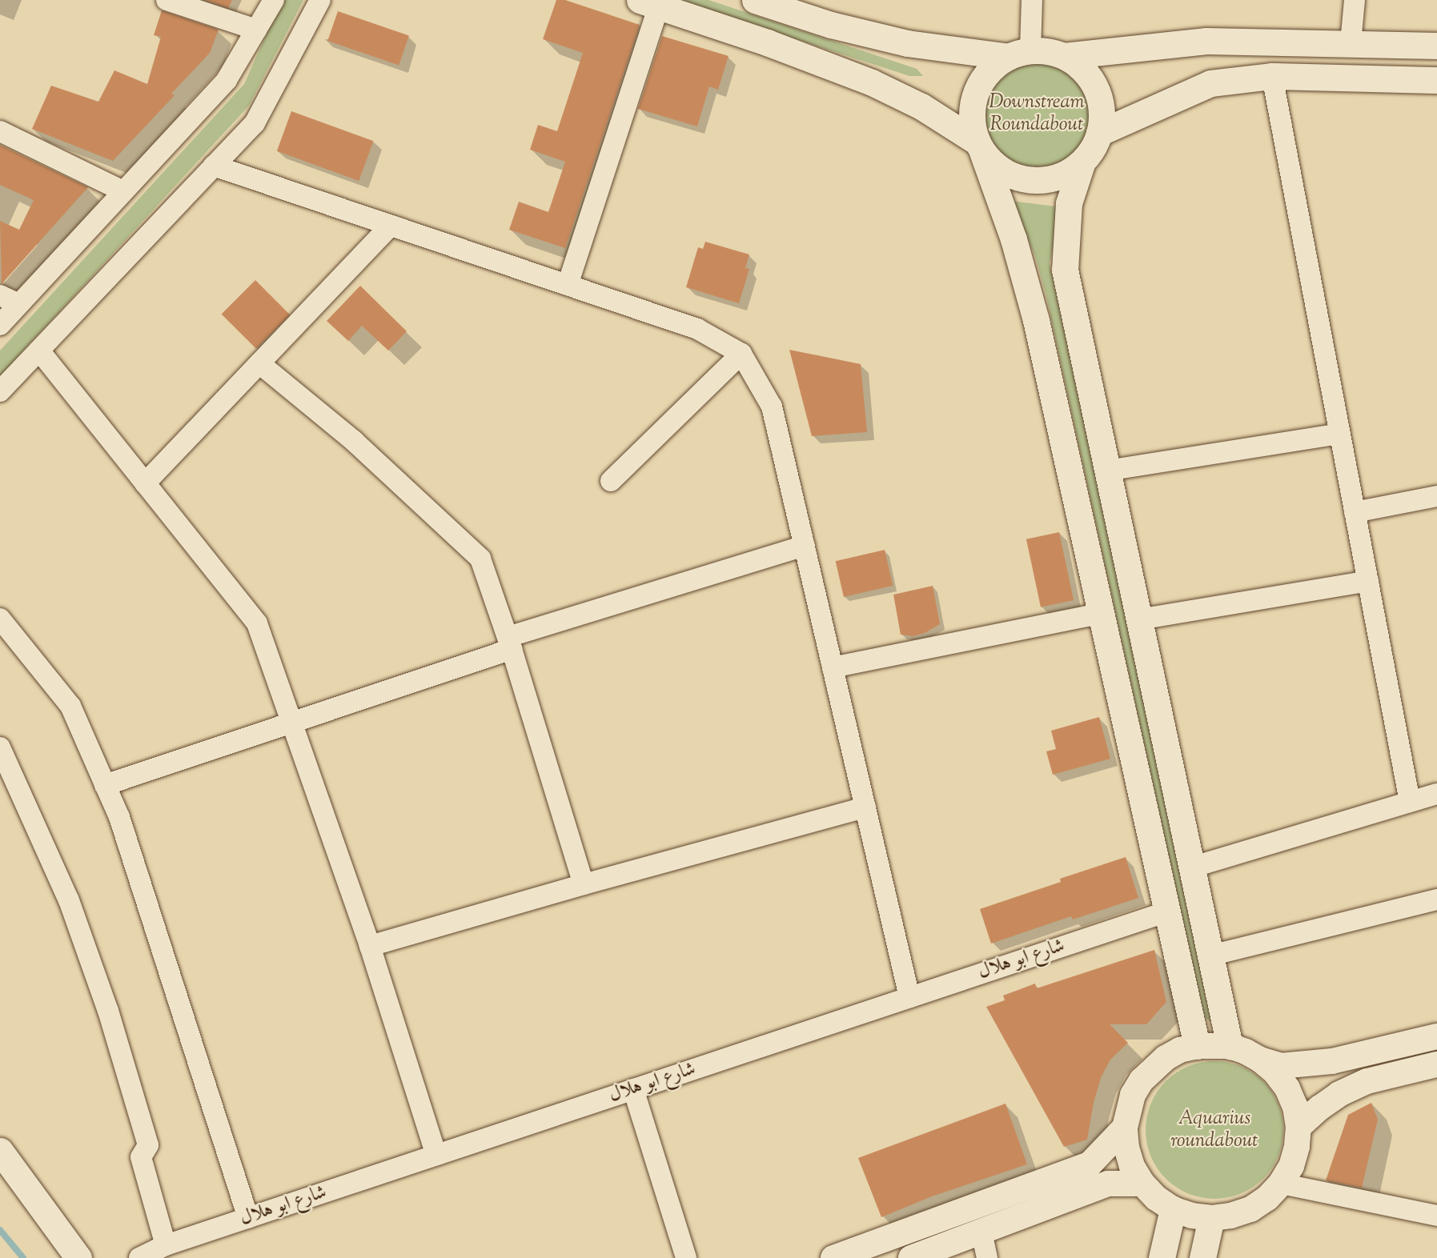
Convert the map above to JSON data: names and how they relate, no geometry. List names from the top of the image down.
{
  "streets": {
    "street": ["شارع ابو هلال"]
  },
  "parks": ["Downstream Roundabout", "Aquarius roundabout"]
}
